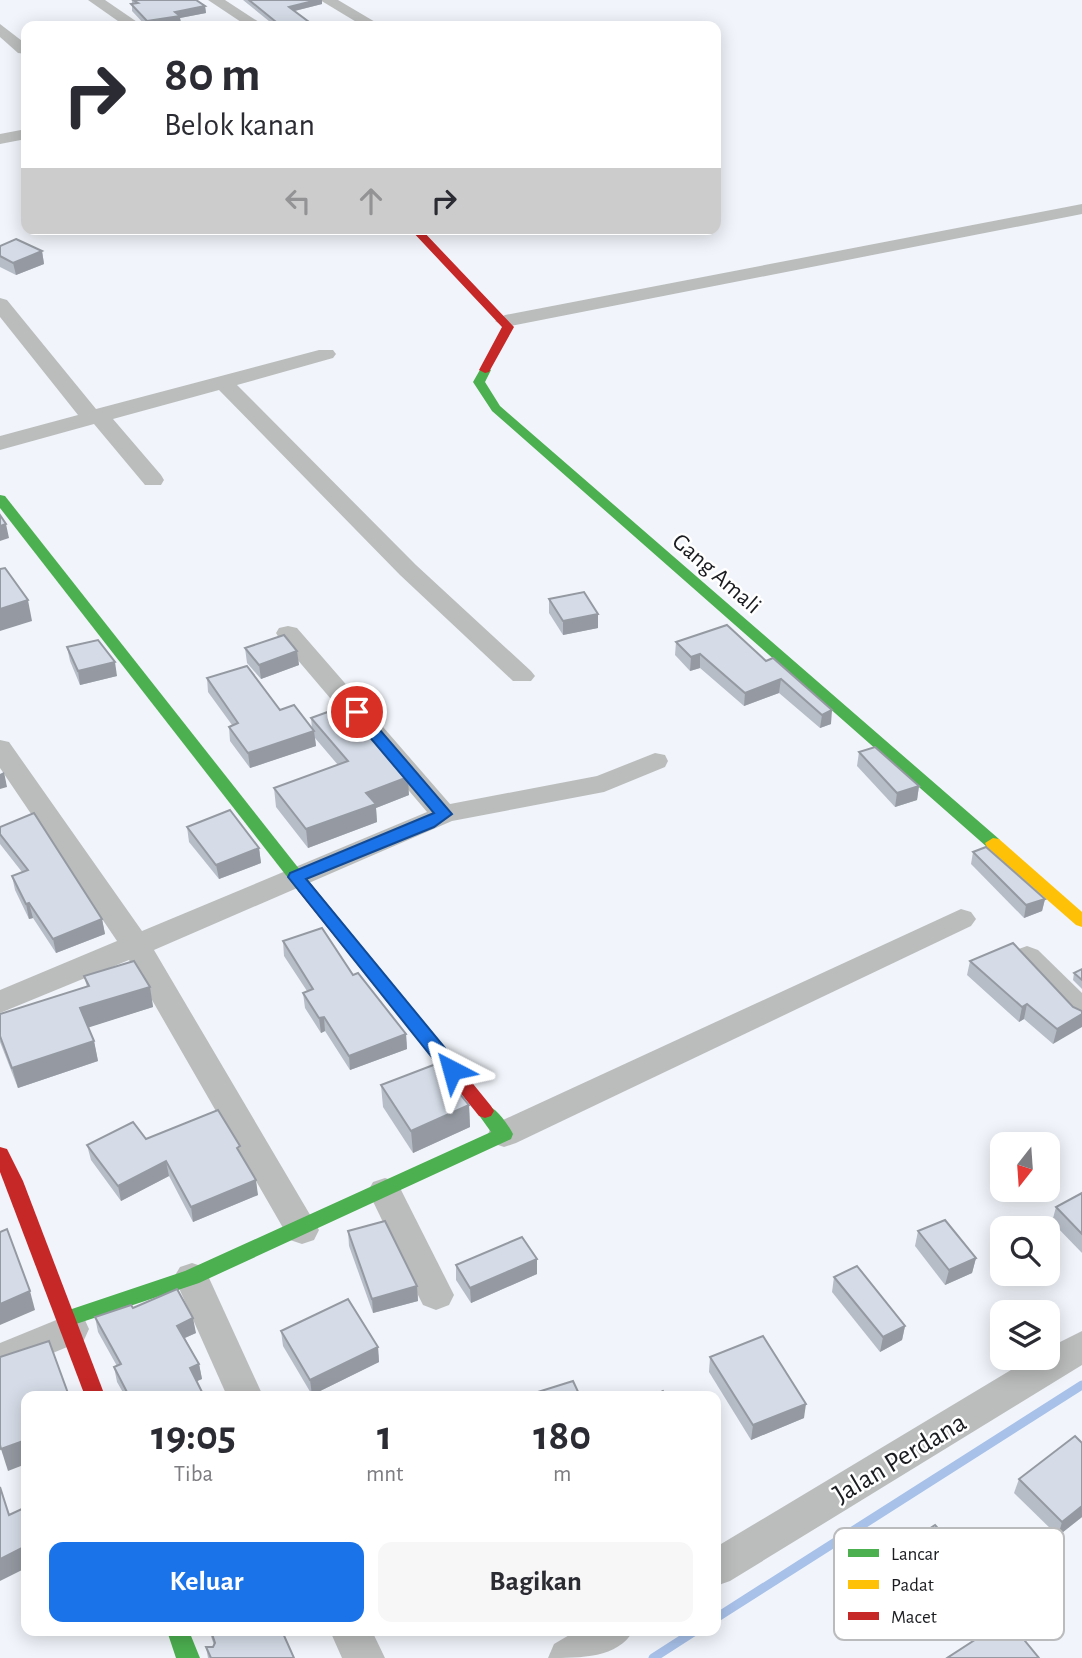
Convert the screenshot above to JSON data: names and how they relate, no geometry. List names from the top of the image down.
{
  "streets": {
    "street": ["Gang Amali", "Jalan Perdana"]
  },
  "legend": ["Lancar", "Padat", "Macet"],
  "north": "bottom",
  "page": {
    "turn": ["80 m", "Belok kanan"],
    "eta": [
      "19:05",
      "Tiba",
      "1",
      "mnt",
      "180",
      "m"
    ],
    "buttons": ["Keluar", "Bagikan"]
  }
}
